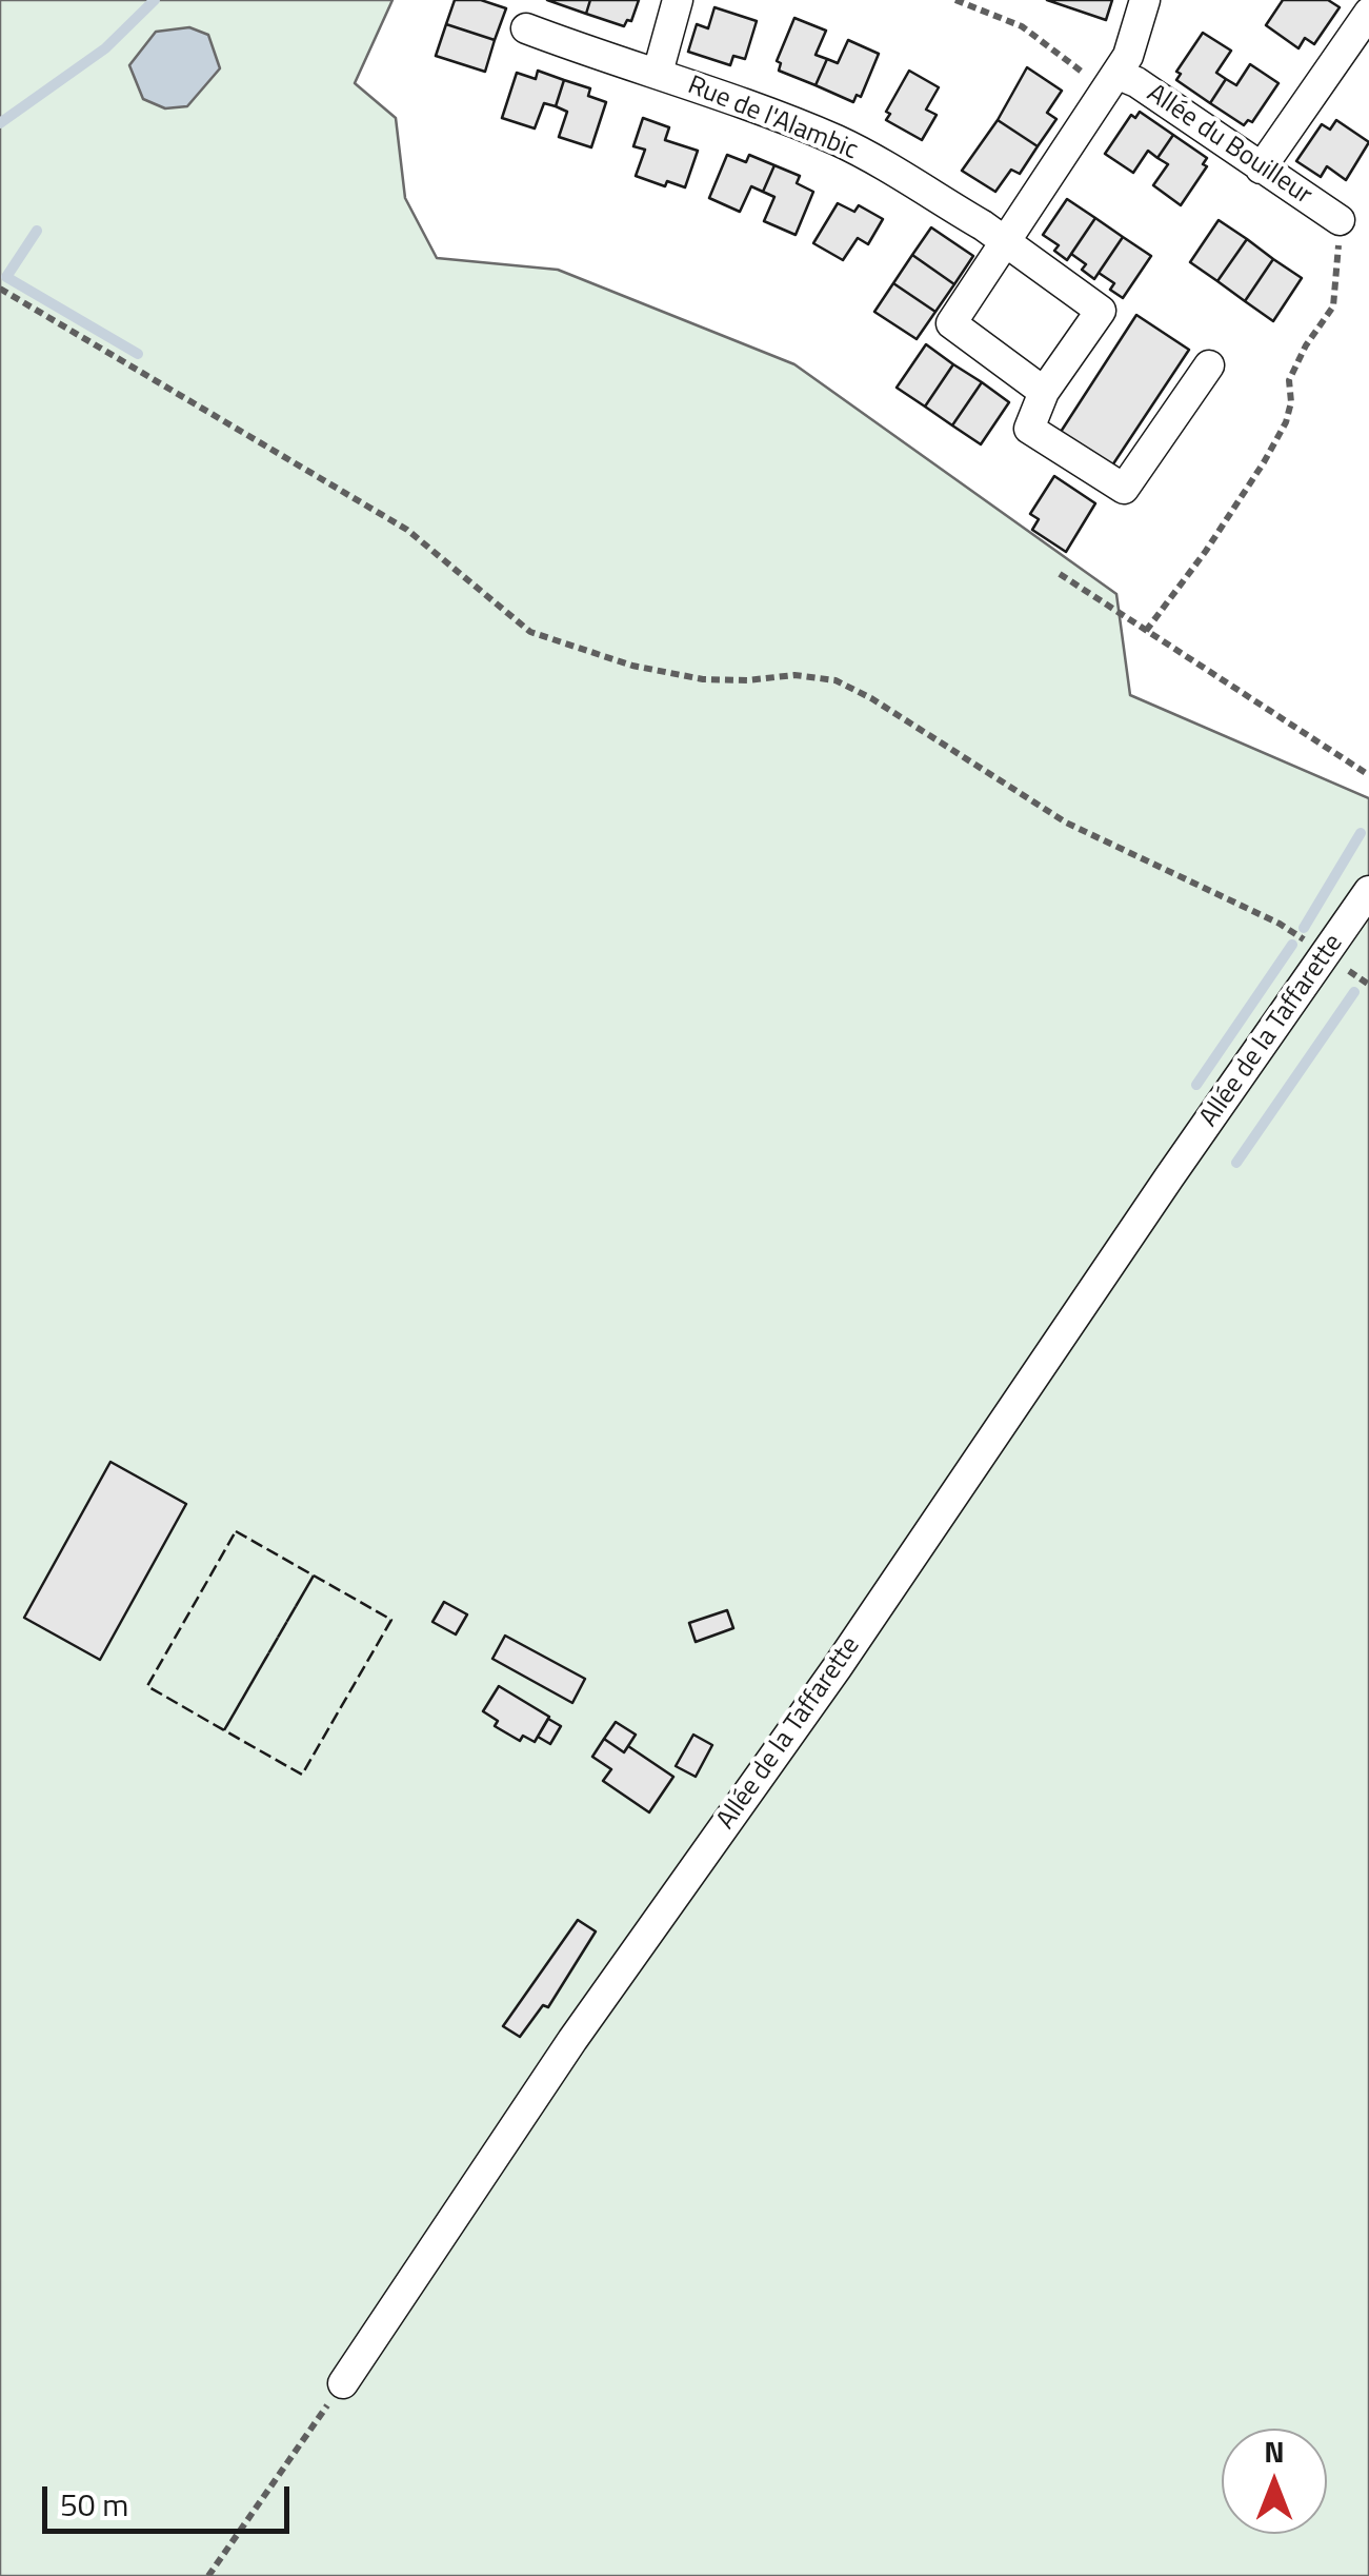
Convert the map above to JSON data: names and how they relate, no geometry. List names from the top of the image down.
{
  "streets": {
    "street": ["Rue de l'Alambic", "Allée du Bouilleur", "Allée de la Taffarette"]
  },
  "scale_bar": "50 m",
  "north": "top"
}
